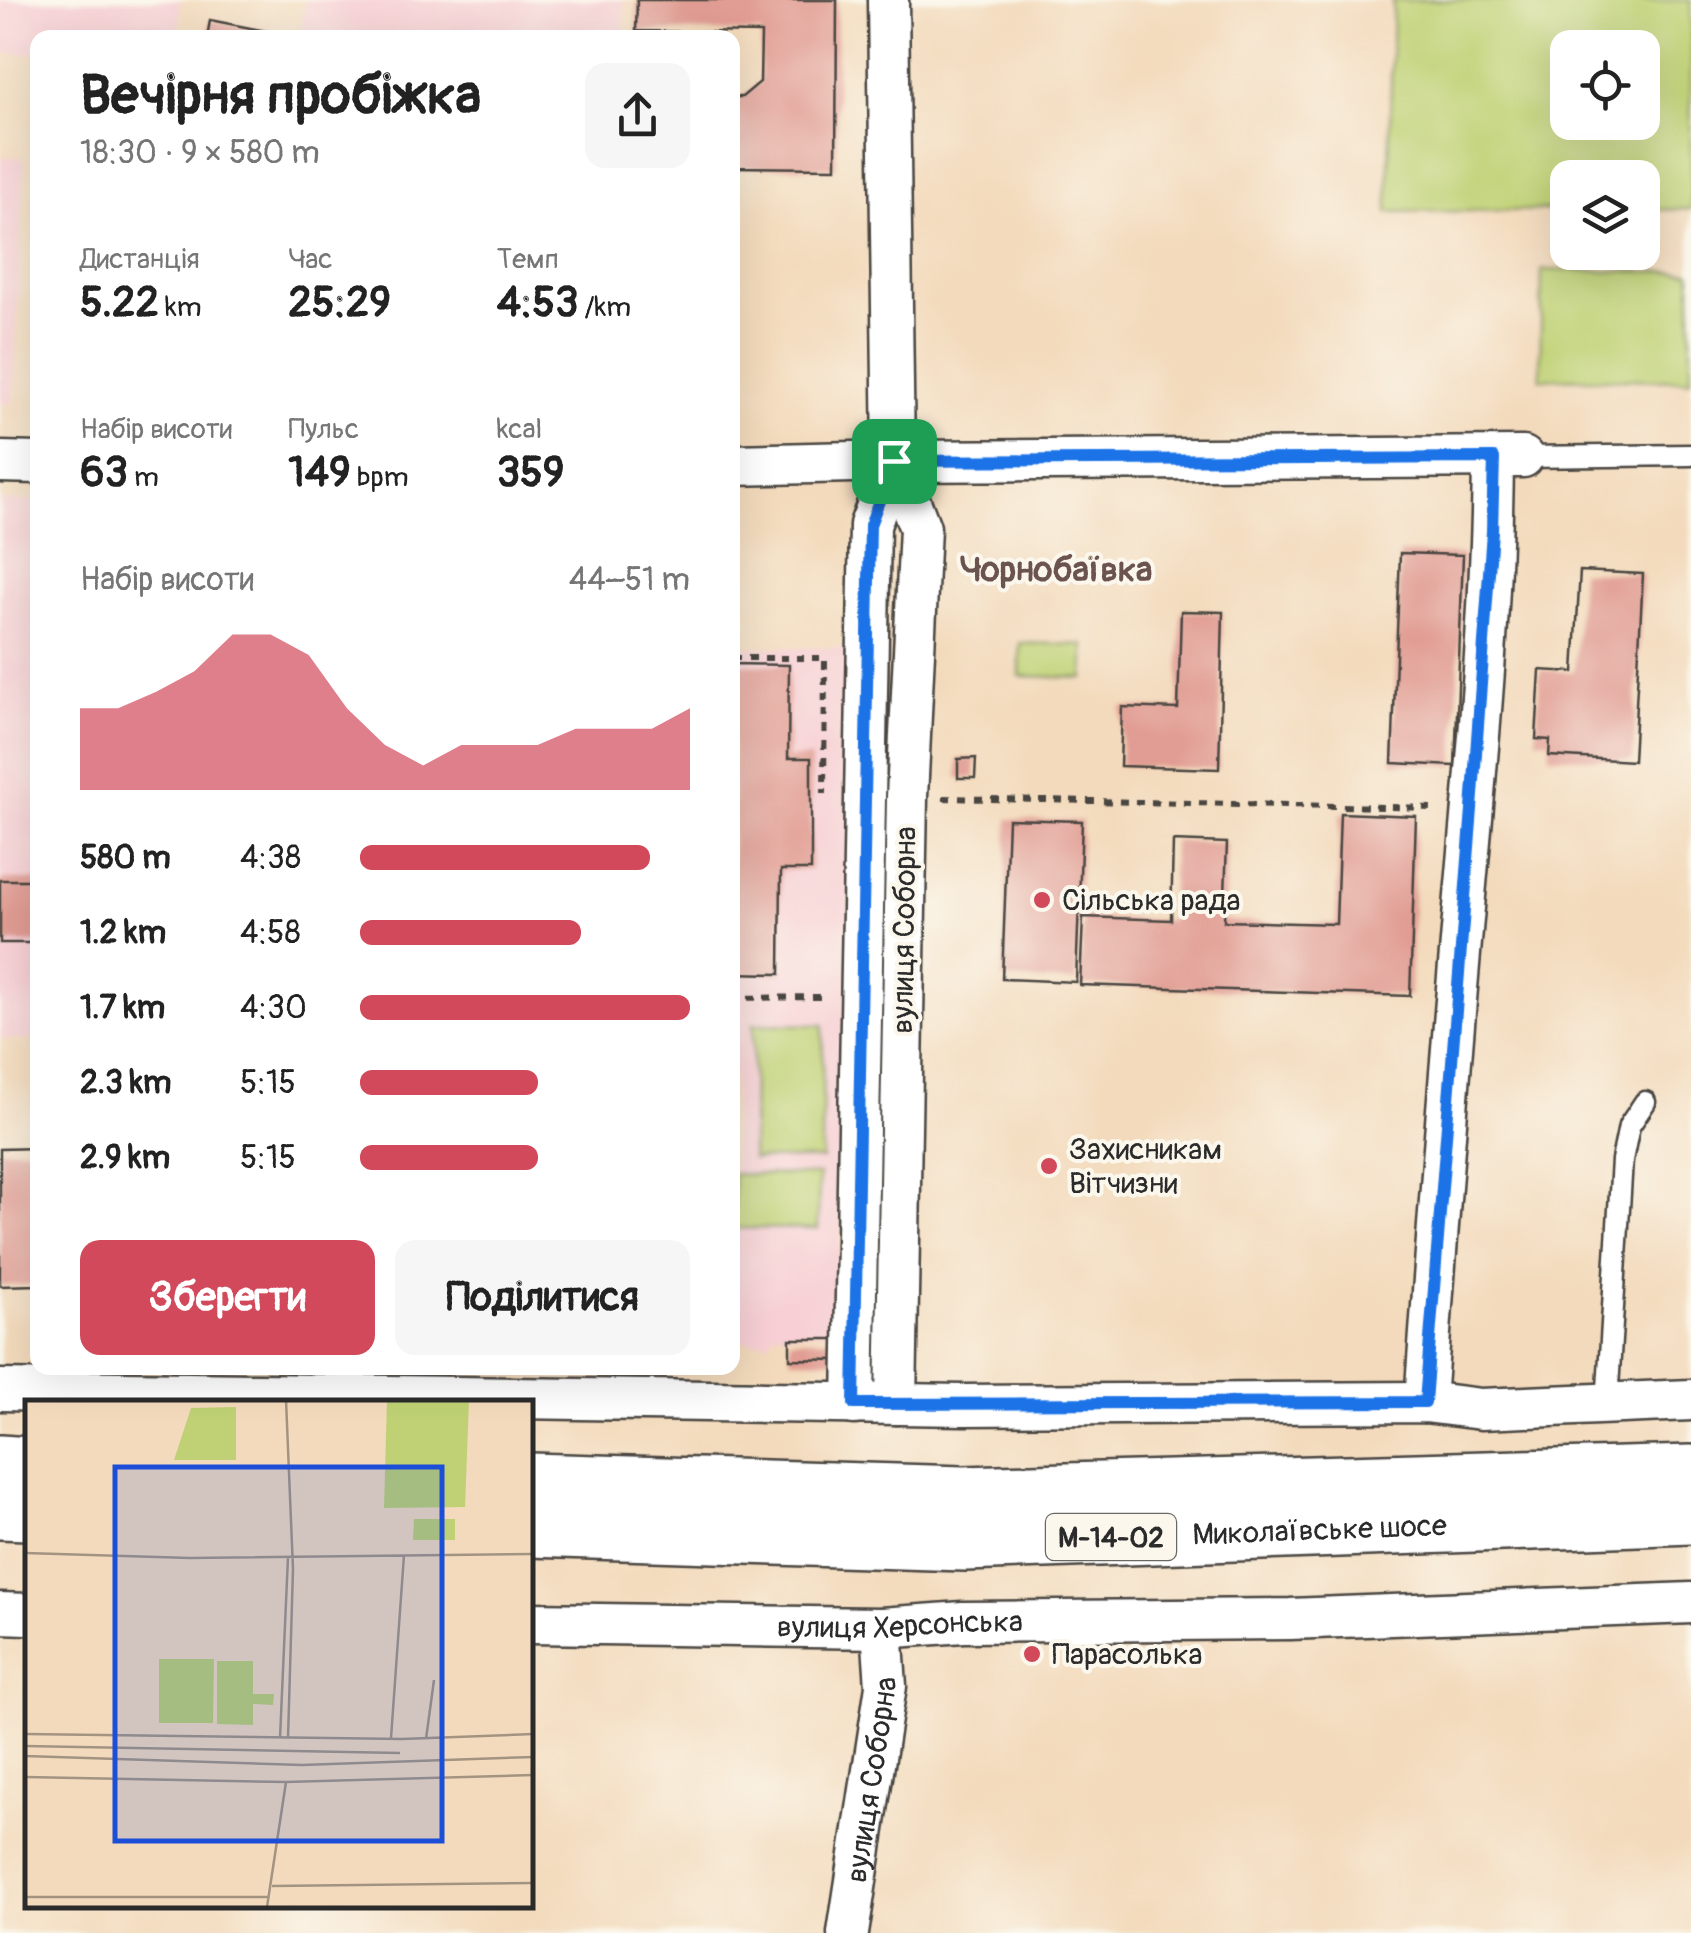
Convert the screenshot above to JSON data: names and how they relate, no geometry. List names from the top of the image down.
{
  "streets": {
    "main road": ["Миколаївське шосе", "М-14-02"],
    "street": ["вулиця Соборна", "вулиця Херсонська"]
  },
  "crossings": [
    ["вулиця Соборна", "вулиця Херсонська"]
  ],
  "districts": ["Чорнобаївка"],
  "places": ["Сільська рада", "Захисникам Вітчизни", "Парасолька"],
  "page": {
    "heading": ["Вечірня пробіжка", "18:30 · 9 × 580 m"],
    "stats": [
      ["Дистанція", "5.22 km"],
      ["Час", "25:29"],
      ["Темп", "4:53 /km"],
      ["Набір висоти", "63 m"],
      ["Пульс", "149 bpm"],
      ["kcal", "359"]
    ],
    "chart": ["Набір висоти", "44–51 m"],
    "list": [
      {
        "name": "580 m",
        "note": "4:38"
      },
      {
        "name": "1.2 km",
        "note": "4:58"
      },
      {
        "name": "1.7 km",
        "note": "4:30"
      },
      {
        "name": "2.3 km",
        "note": "5:15"
      },
      {
        "name": "2.9 km",
        "note": "5:15"
      }
    ],
    "buttons": ["Зберегти", "Поділитися"]
  }
}
